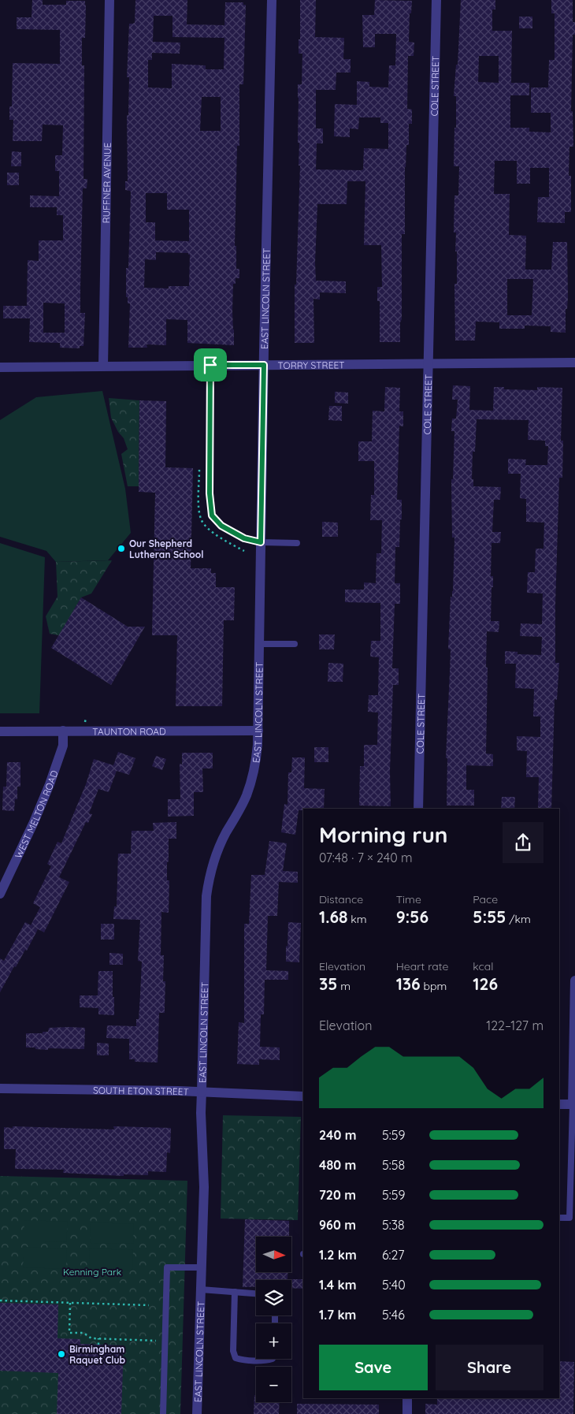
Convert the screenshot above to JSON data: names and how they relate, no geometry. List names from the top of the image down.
{
  "streets": {
    "street": [
      "COLE STREET",
      "RUFFNER AVENUE",
      "EAST LINCOLN STREET",
      "TORRY STREET",
      "TAUNTON ROAD",
      "WEST MELTON ROAD",
      "SOUTH ETON STREET"
    ]
  },
  "crossings": [
    ["COLE STREET", "TORRY STREET"],
    ["RUFFNER AVENUE", "TORRY STREET"],
    ["EAST LINCOLN STREET", "TORRY STREET"],
    ["EAST LINCOLN STREET", "TAUNTON ROAD"],
    ["EAST LINCOLN STREET", "SOUTH ETON STREET"],
    ["TAUNTON ROAD", "WEST MELTON ROAD"]
  ],
  "parks": ["Kenning Park"],
  "places": ["Our Shepherd Lutheran School", "Birmingham Raquet Club"],
  "north": "right",
  "page": {
    "heading": ["Morning run", "07:48 · 7 × 240 m"],
    "stats": [
      ["Distance", "1.68 km"],
      ["Time", "9:56"],
      ["Pace", "5:55 /km"],
      ["Elevation", "35 m"],
      ["Heart rate", "136 bpm"],
      ["kcal", "126"]
    ],
    "chart": ["Elevation", "122–127 m"],
    "list": [
      {
        "name": "240 m",
        "note": "5:59"
      },
      {
        "name": "480 m",
        "note": "5:58"
      },
      {
        "name": "720 m",
        "note": "5:59"
      },
      {
        "name": "960 m",
        "note": "5:38"
      },
      {
        "name": "1.2 km",
        "note": "6:27"
      },
      {
        "name": "1.4 km",
        "note": "5:40"
      },
      {
        "name": "1.7 km",
        "note": "5:46"
      }
    ],
    "map_buttons": ["+", "−"],
    "buttons": ["Save", "Share"]
  }
}
